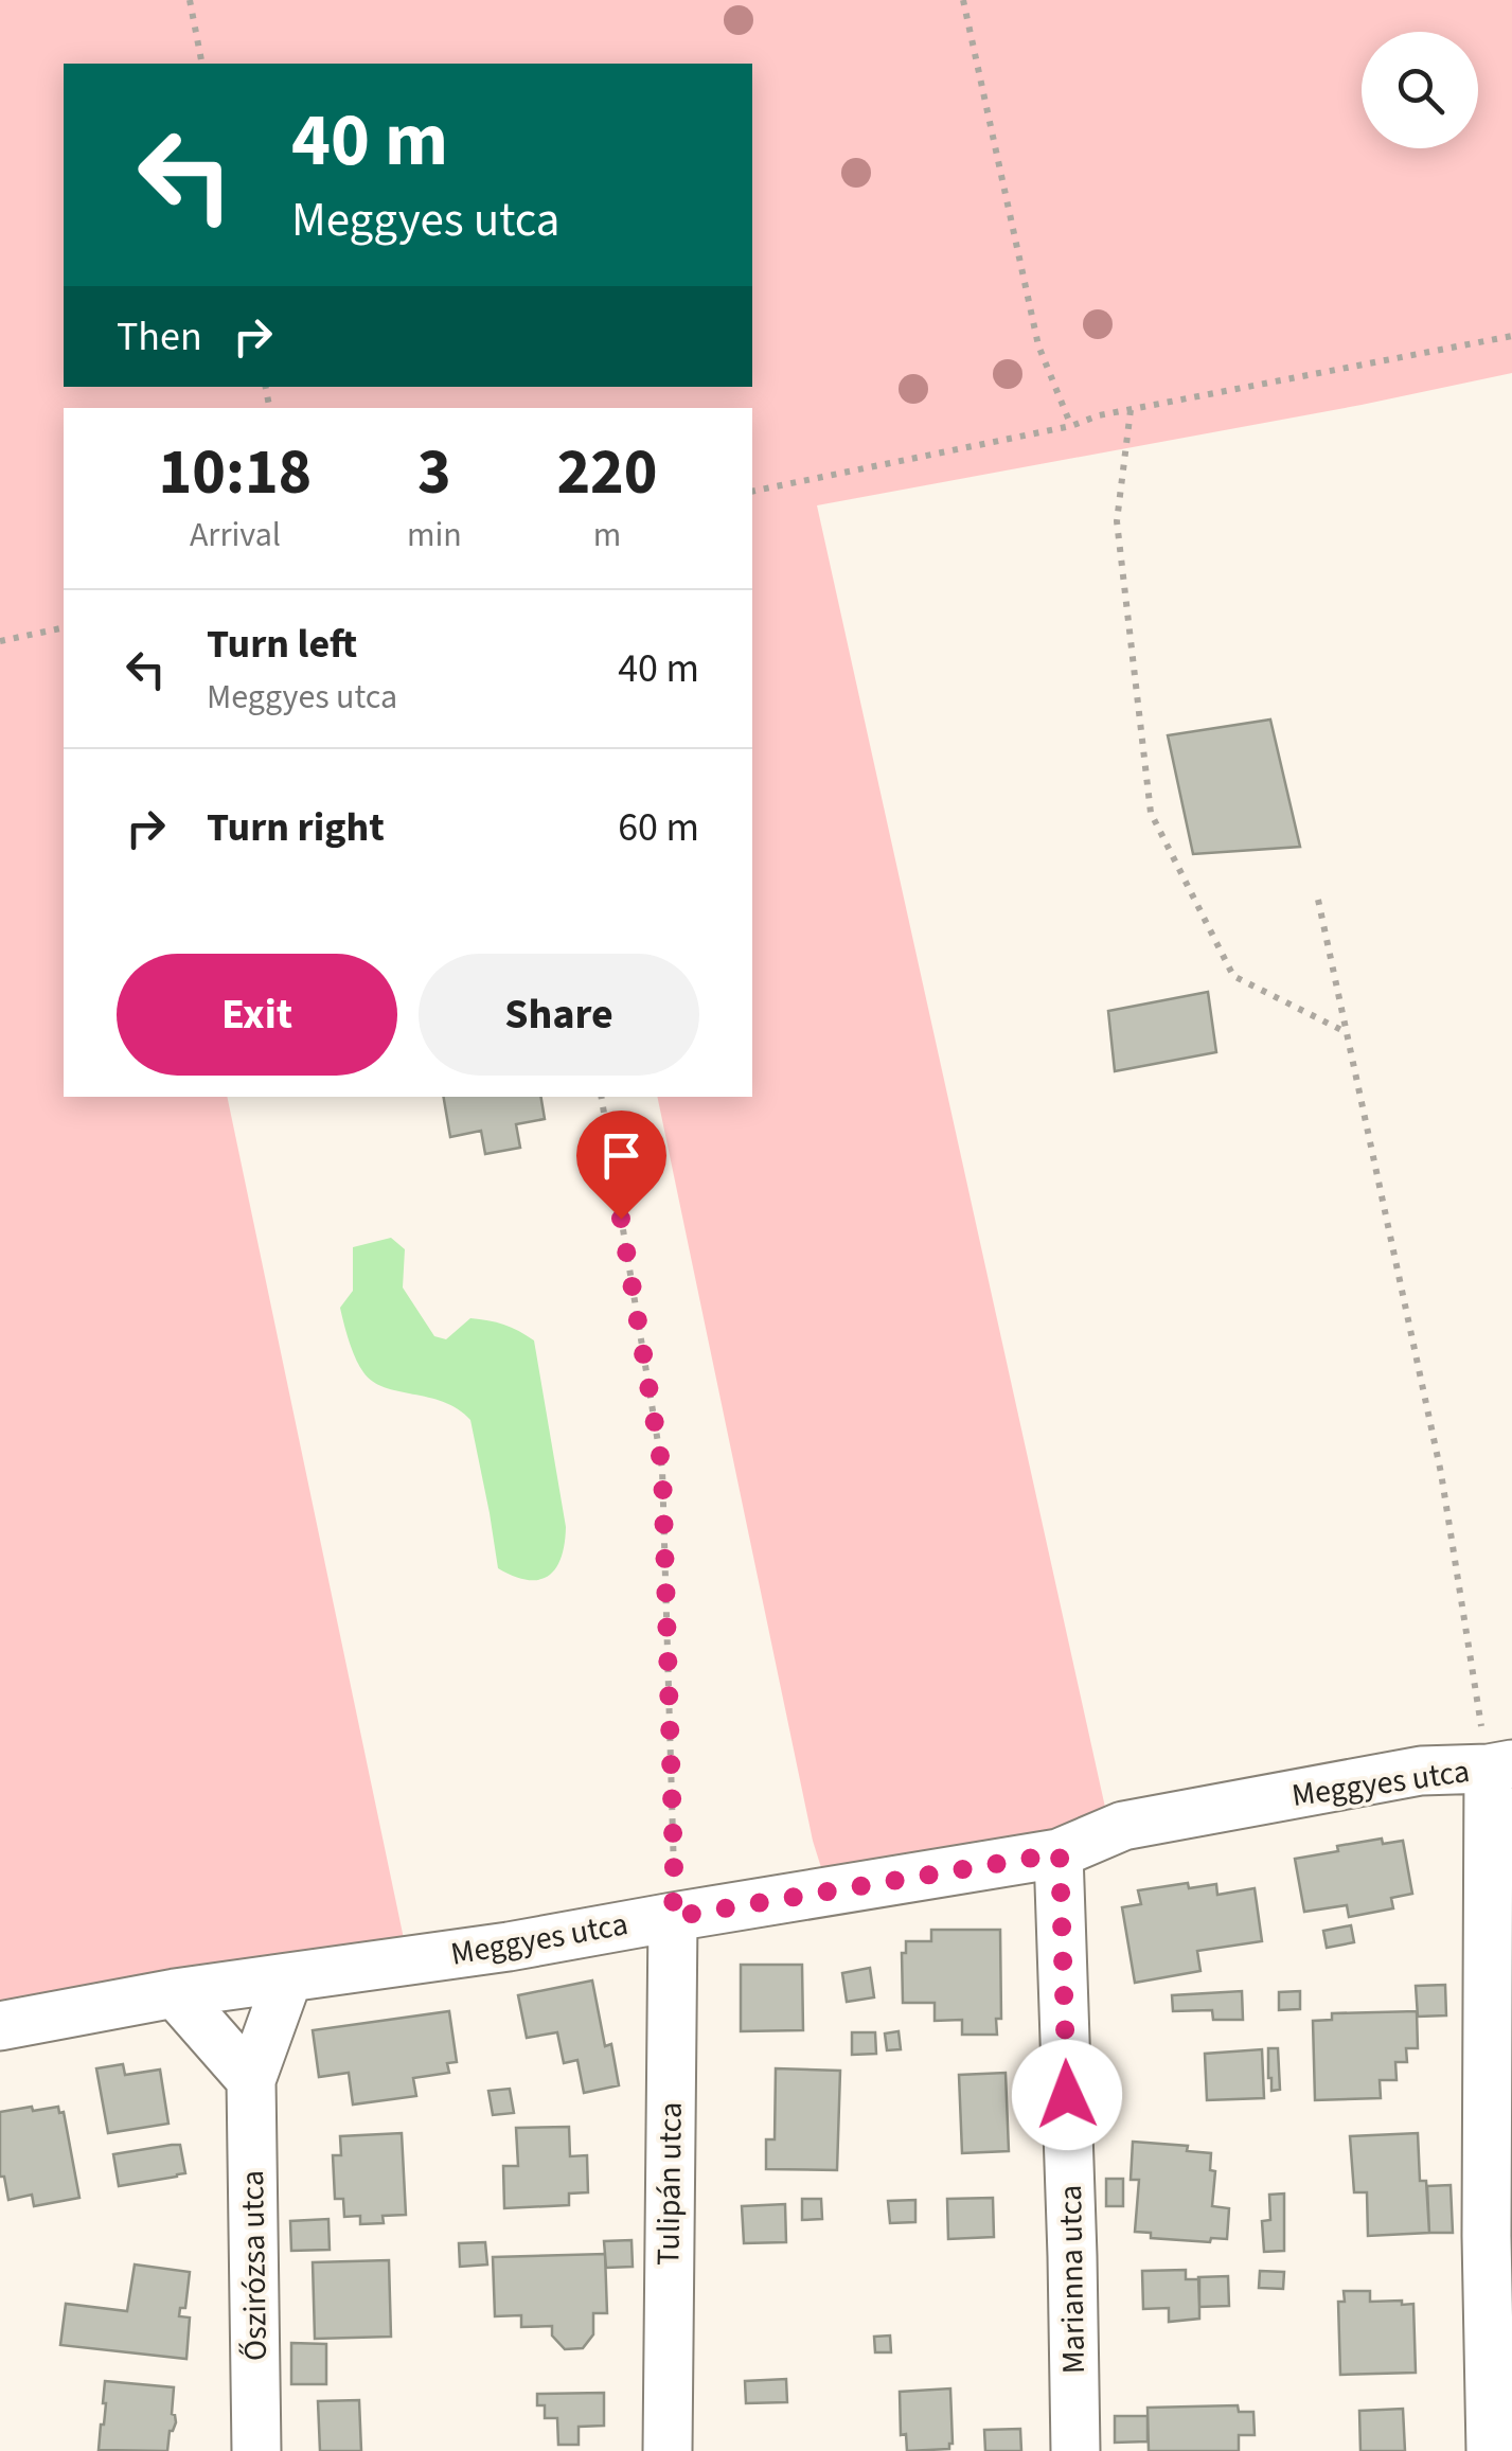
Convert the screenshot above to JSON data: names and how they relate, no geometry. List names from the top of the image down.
{
  "streets": {
    "street": [
      "Meggyes utca",
      "Tulipán utca",
      "Őszirózsa utca",
      "Marianna utca"
    ]
  },
  "crossings": [
    ["Meggyes utca", "Tulipán utca"],
    ["Meggyes utca", "Őszirózsa utca"],
    ["Meggyes utca", "Marianna utca"]
  ],
  "page": {
    "turn": ["40 m", "Meggyes utca"],
    "then": "Then",
    "eta": [
      "10:18",
      "Arrival",
      "3",
      "min",
      "220",
      "m"
    ],
    "list": [
      {
        "name": "Turn left",
        "note": "Meggyes utca",
        "value": "40 m"
      },
      {
        "name": "Turn right",
        "value": "60 m"
      }
    ],
    "buttons": ["Exit", "Share"]
  }
}
